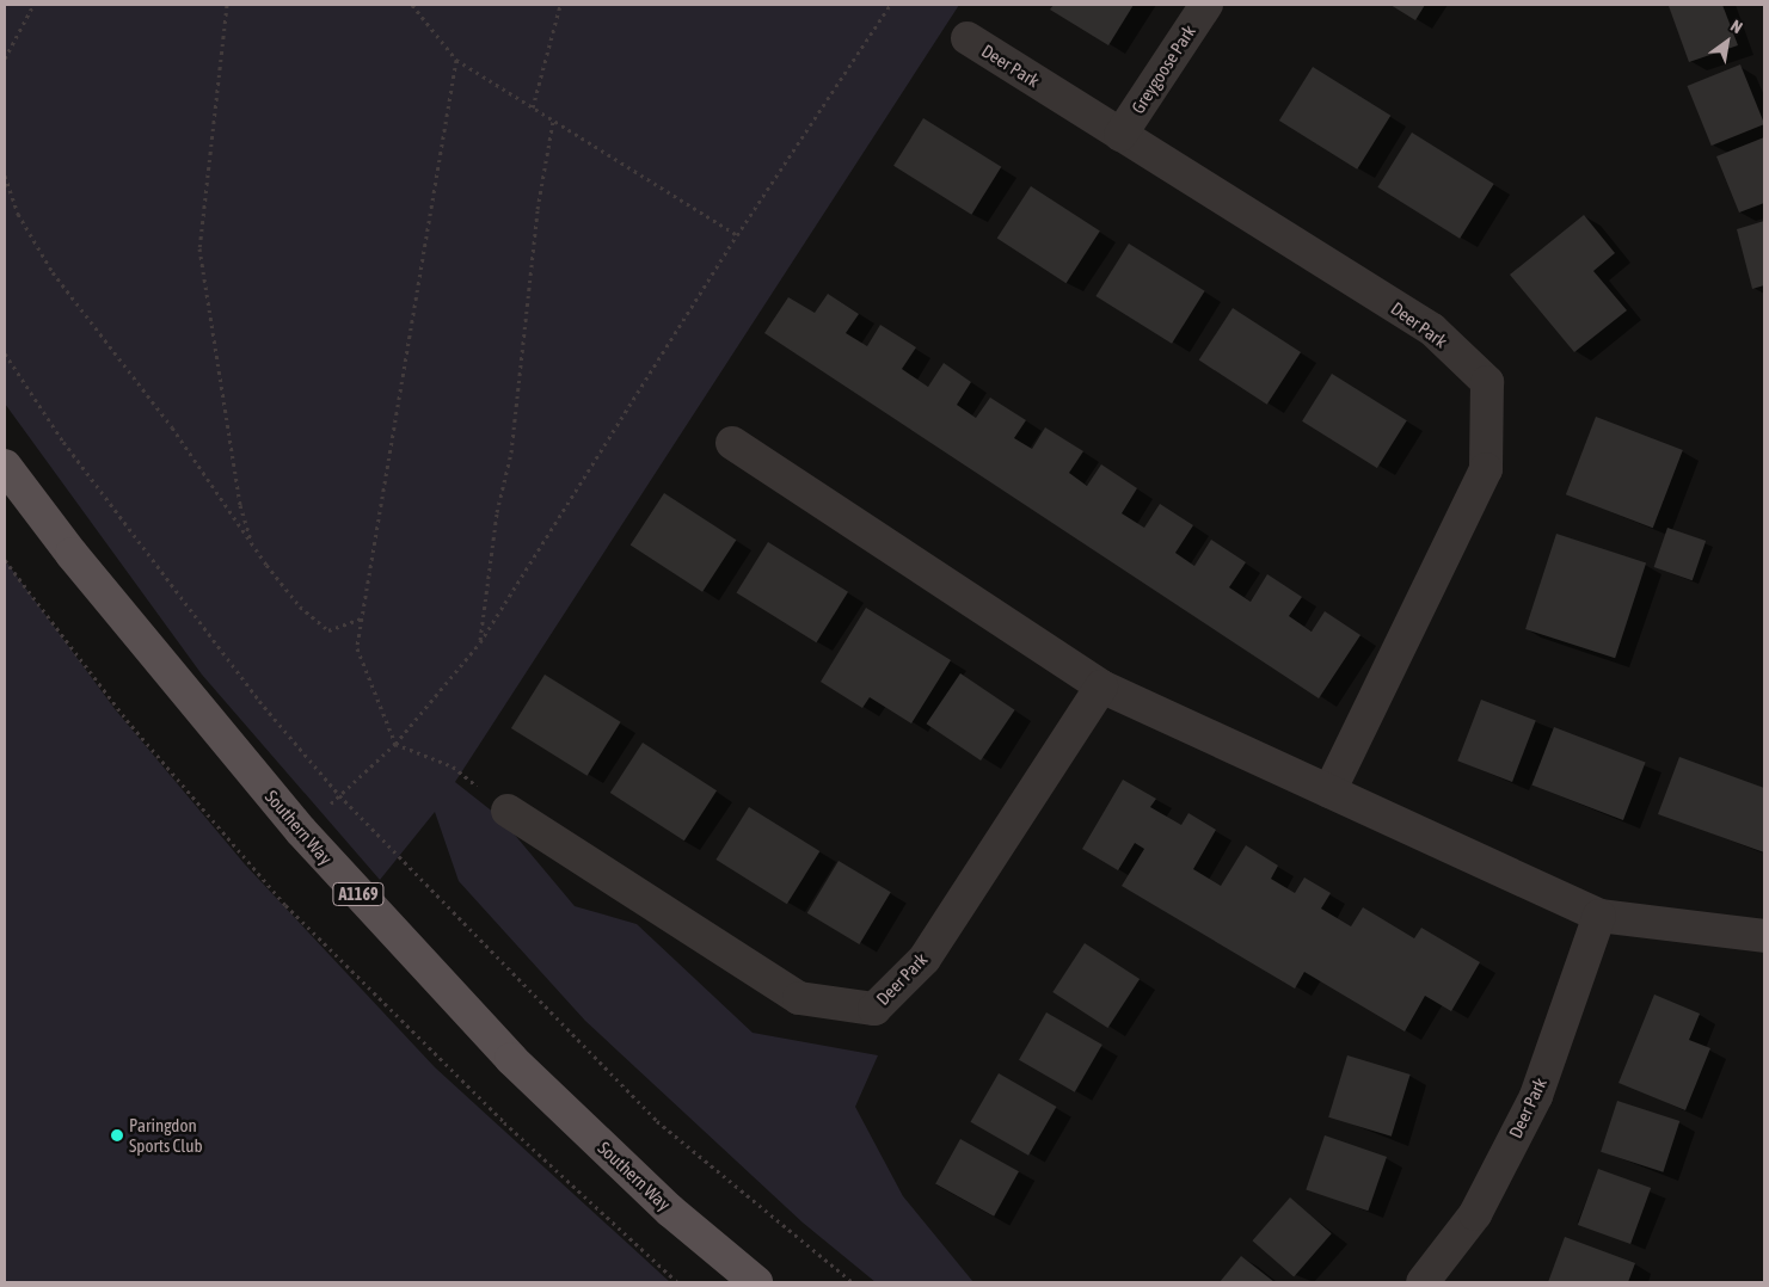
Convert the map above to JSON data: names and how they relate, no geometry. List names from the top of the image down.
{
  "streets": {
    "main road": ["Southern Way", "A1169"],
    "street": ["Deer Park", "Greygoose Park"]
  },
  "crossings": [
    ["Deer Park", "Greygoose Park"]
  ],
  "places": ["Paringdon Sports Club"],
  "north": "top right"
}
